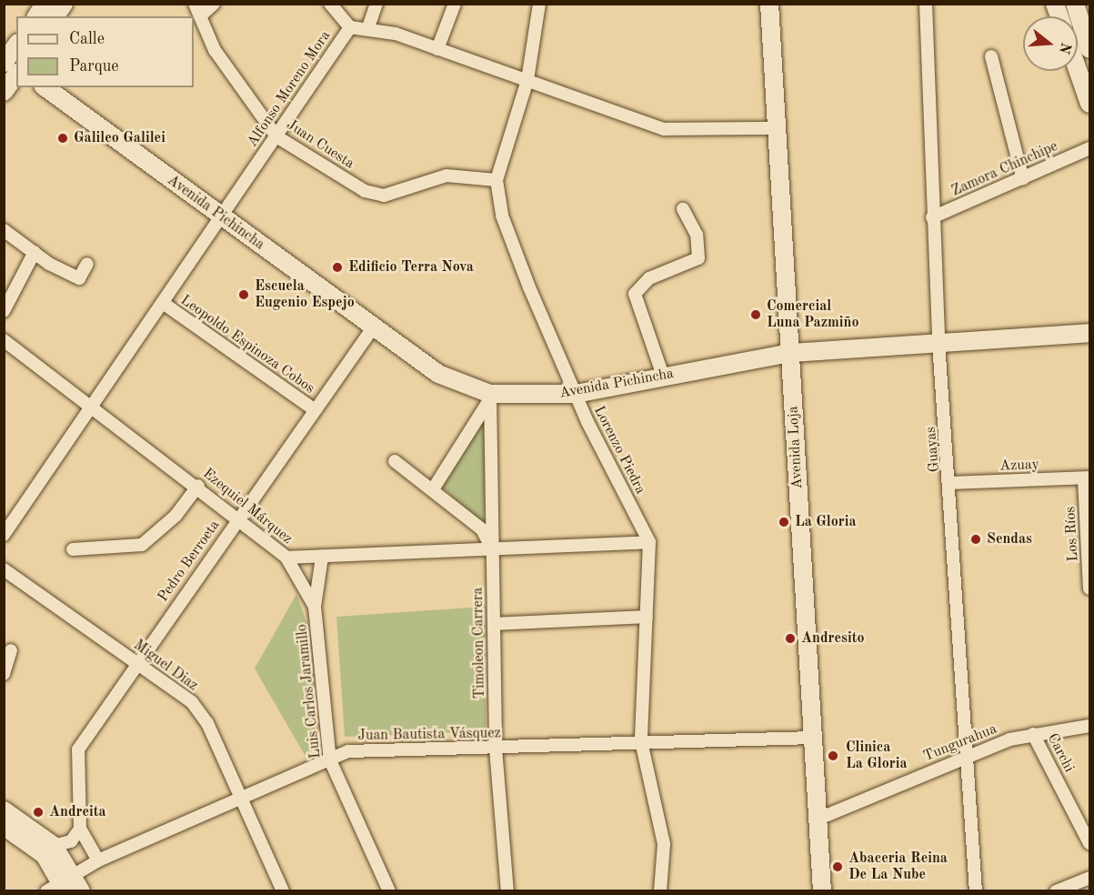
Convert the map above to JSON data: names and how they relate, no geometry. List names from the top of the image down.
{
  "streets": {
    "street": [
      "Alfonso Moreno Mora",
      "Juan Cuesta",
      "Zamora Chinchipe",
      "Avenida Pichincha",
      "Leopoldo Espinoza Cobos",
      "Avenida Loja",
      "Guayas",
      "Lorenzo Piedra",
      "Azuay",
      "Ezequiel Márquez",
      "Los Ríos",
      "Pedro Berroeta",
      "Timoleon Carrera",
      "Miguel Diaz",
      "Luis Carlos Jaramillo",
      "Juan Bautista Vásquez",
      "Tungurahua",
      "Carchi"
    ]
  },
  "crossings": [
    ["Alfonso Moreno Mora", "Juan Cuesta"],
    ["Alfonso Moreno Mora", "Avenida Pichincha"],
    ["Alfonso Moreno Mora", "Leopoldo Espinoza Cobos"],
    ["Alfonso Moreno Mora", "Avenida Loja"],
    ["Alfonso Moreno Mora", "Lorenzo Piedra"],
    ["Alfonso Moreno Mora", "Ezequiel Márquez"],
    ["Juan Cuesta", "Lorenzo Piedra"],
    ["Zamora Chinchipe", "Guayas"],
    ["Avenida Pichincha", "Avenida Loja"],
    ["Avenida Pichincha", "Guayas"],
    ["Avenida Pichincha", "Lorenzo Piedra"],
    ["Avenida Pichincha", "Pedro Berroeta"],
    ["Avenida Pichincha", "Timoleon Carrera"],
    ["Leopoldo Espinoza Cobos", "Pedro Berroeta"],
    ["Avenida Loja", "Juan Bautista Vásquez"],
    ["Avenida Loja", "Tungurahua"],
    ["Guayas", "Azuay"],
    ["Guayas", "Tungurahua"],
    ["Lorenzo Piedra", "Ezequiel Márquez"],
    ["Lorenzo Piedra", "Juan Bautista Vásquez"],
    ["Azuay", "Los Ríos"],
    ["Ezequiel Márquez", "Pedro Berroeta"],
    ["Ezequiel Márquez", "Timoleon Carrera"],
    ["Ezequiel Márquez", "Luis Carlos Jaramillo"],
    ["Pedro Berroeta", "Miguel Diaz"],
    ["Pedro Berroeta", "Juan Bautista Vásquez"],
    ["Timoleon Carrera", "Juan Bautista Vásquez"],
    ["Miguel Diaz", "Juan Bautista Vásquez"],
    ["Luis Carlos Jaramillo", "Juan Bautista Vásquez"],
    ["Tungurahua", "Carchi"]
  ],
  "places": [
    "Galileo Galilei",
    "Edificio Terra Nova",
    "Escuela Eugenio Espejo",
    "Comercial Luna Pazmiño",
    "La Gloria",
    "Sendas",
    "Andresito",
    "Clinica La Gloria",
    "Andreita",
    "Abaceria Reina De La Nube"
  ],
  "legend": ["Calle", "Parque"],
  "north": "right"
}
